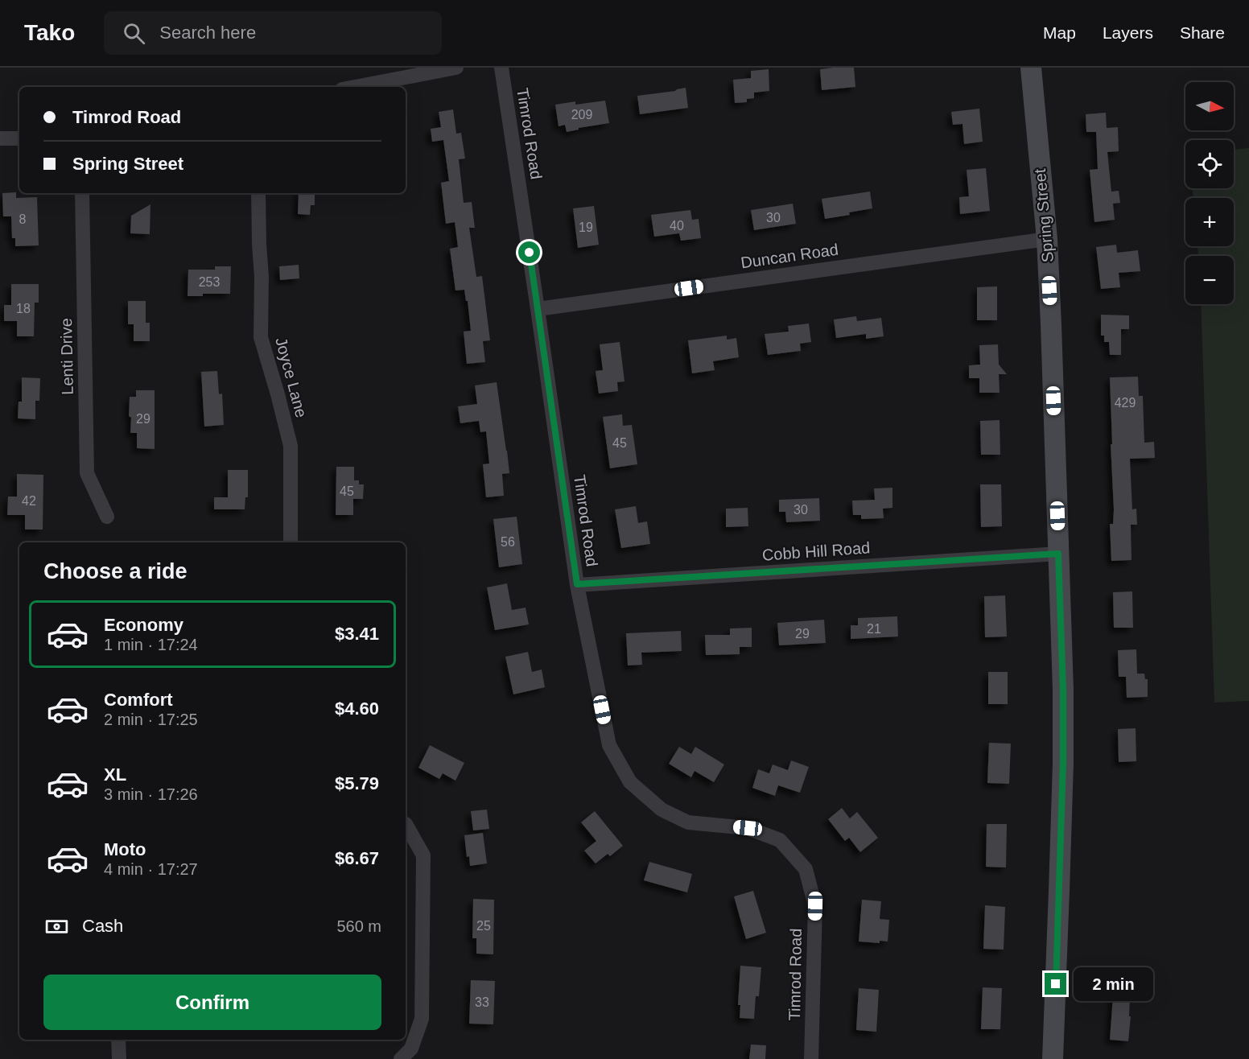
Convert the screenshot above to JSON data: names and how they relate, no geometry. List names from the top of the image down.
{
  "streets": {
    "street": [
      "Timrod Road",
      "Spring Street",
      "Duncan Road",
      "Lenti Drive",
      "Joyce Lane",
      "Cobb Hill Road"
    ]
  },
  "crossings": [
    ["Timrod Road", "Duncan Road"],
    ["Timrod Road", "Cobb Hill Road"],
    ["Spring Street", "Duncan Road"],
    ["Spring Street", "Cobb Hill Road"]
  ],
  "house_numbers": [
    "209",
    "30",
    "8",
    "40",
    "19",
    "253",
    "18",
    "429",
    "29",
    "45",
    "45",
    "42",
    "30",
    "56",
    "21",
    "29",
    "25",
    "33"
  ],
  "north": "right",
  "page": {
    "header": "Tako",
    "search": "Search here",
    "nav": ["Map", "Layers", "Share"],
    "map_buttons": ["+", "−"],
    "banner": ["Timrod Road", "Spring Street"],
    "heading": "Choose a ride",
    "list": [
      {
        "name": "Economy",
        "note": "1 min · 17:24",
        "value": "$3.41"
      },
      {
        "name": "Comfort",
        "note": "2 min · 17:25",
        "value": "$4.60"
      },
      {
        "name": "XL",
        "note": "3 min · 17:26",
        "value": "$5.79"
      },
      {
        "name": "Moto",
        "note": "4 min · 17:27",
        "value": "$6.67"
      }
    ],
    "pay": ["Cash", "560 m"],
    "buttons": "Confirm",
    "bubble": "2 min"
  }
}
